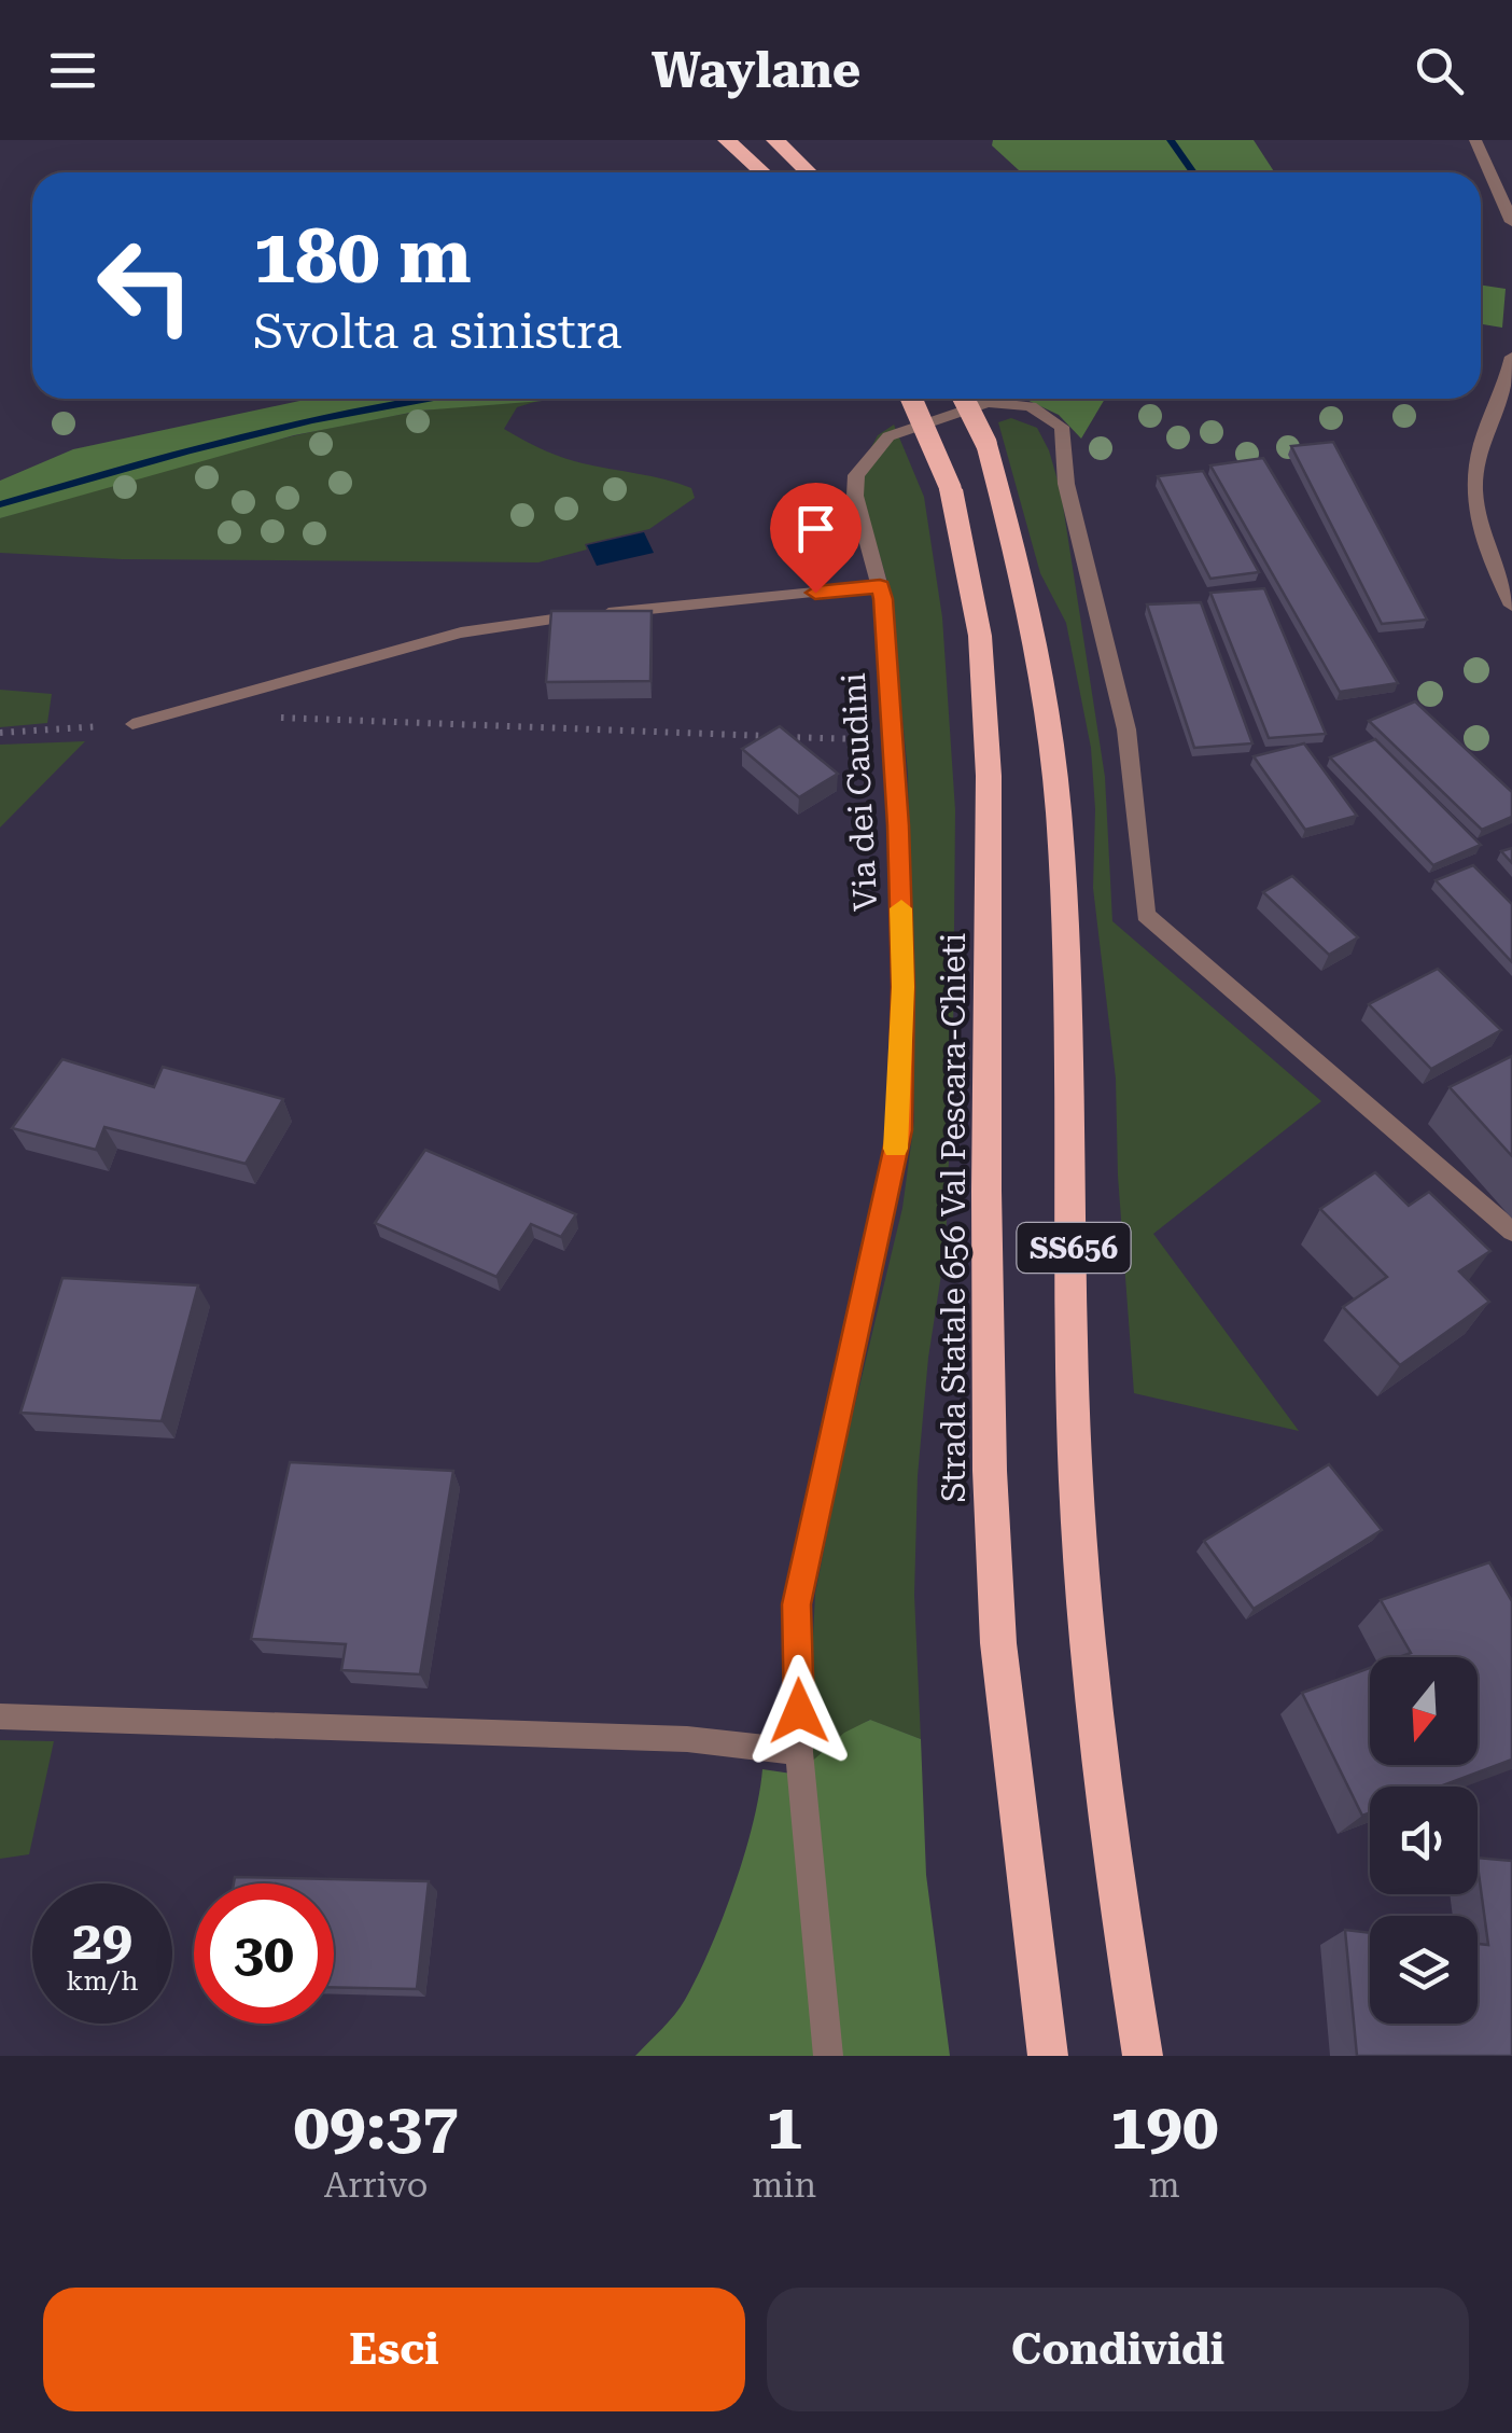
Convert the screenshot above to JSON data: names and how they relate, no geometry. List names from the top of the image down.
{
  "streets": {
    "highway": ["Strada Statale 656 Val Pescara-Chieti", "SS656"],
    "street": ["Via dei Caudini"]
  },
  "north": "bottom",
  "page": {
    "header": "Waylane",
    "turn": ["180 m", "Svolta a sinistra"],
    "speed": "29 km/h",
    "limit": "30",
    "eta": [
      "09:37",
      "Arrivo",
      "1",
      "min",
      "190",
      "m"
    ],
    "buttons": ["Esci", "Condividi"]
  }
}
